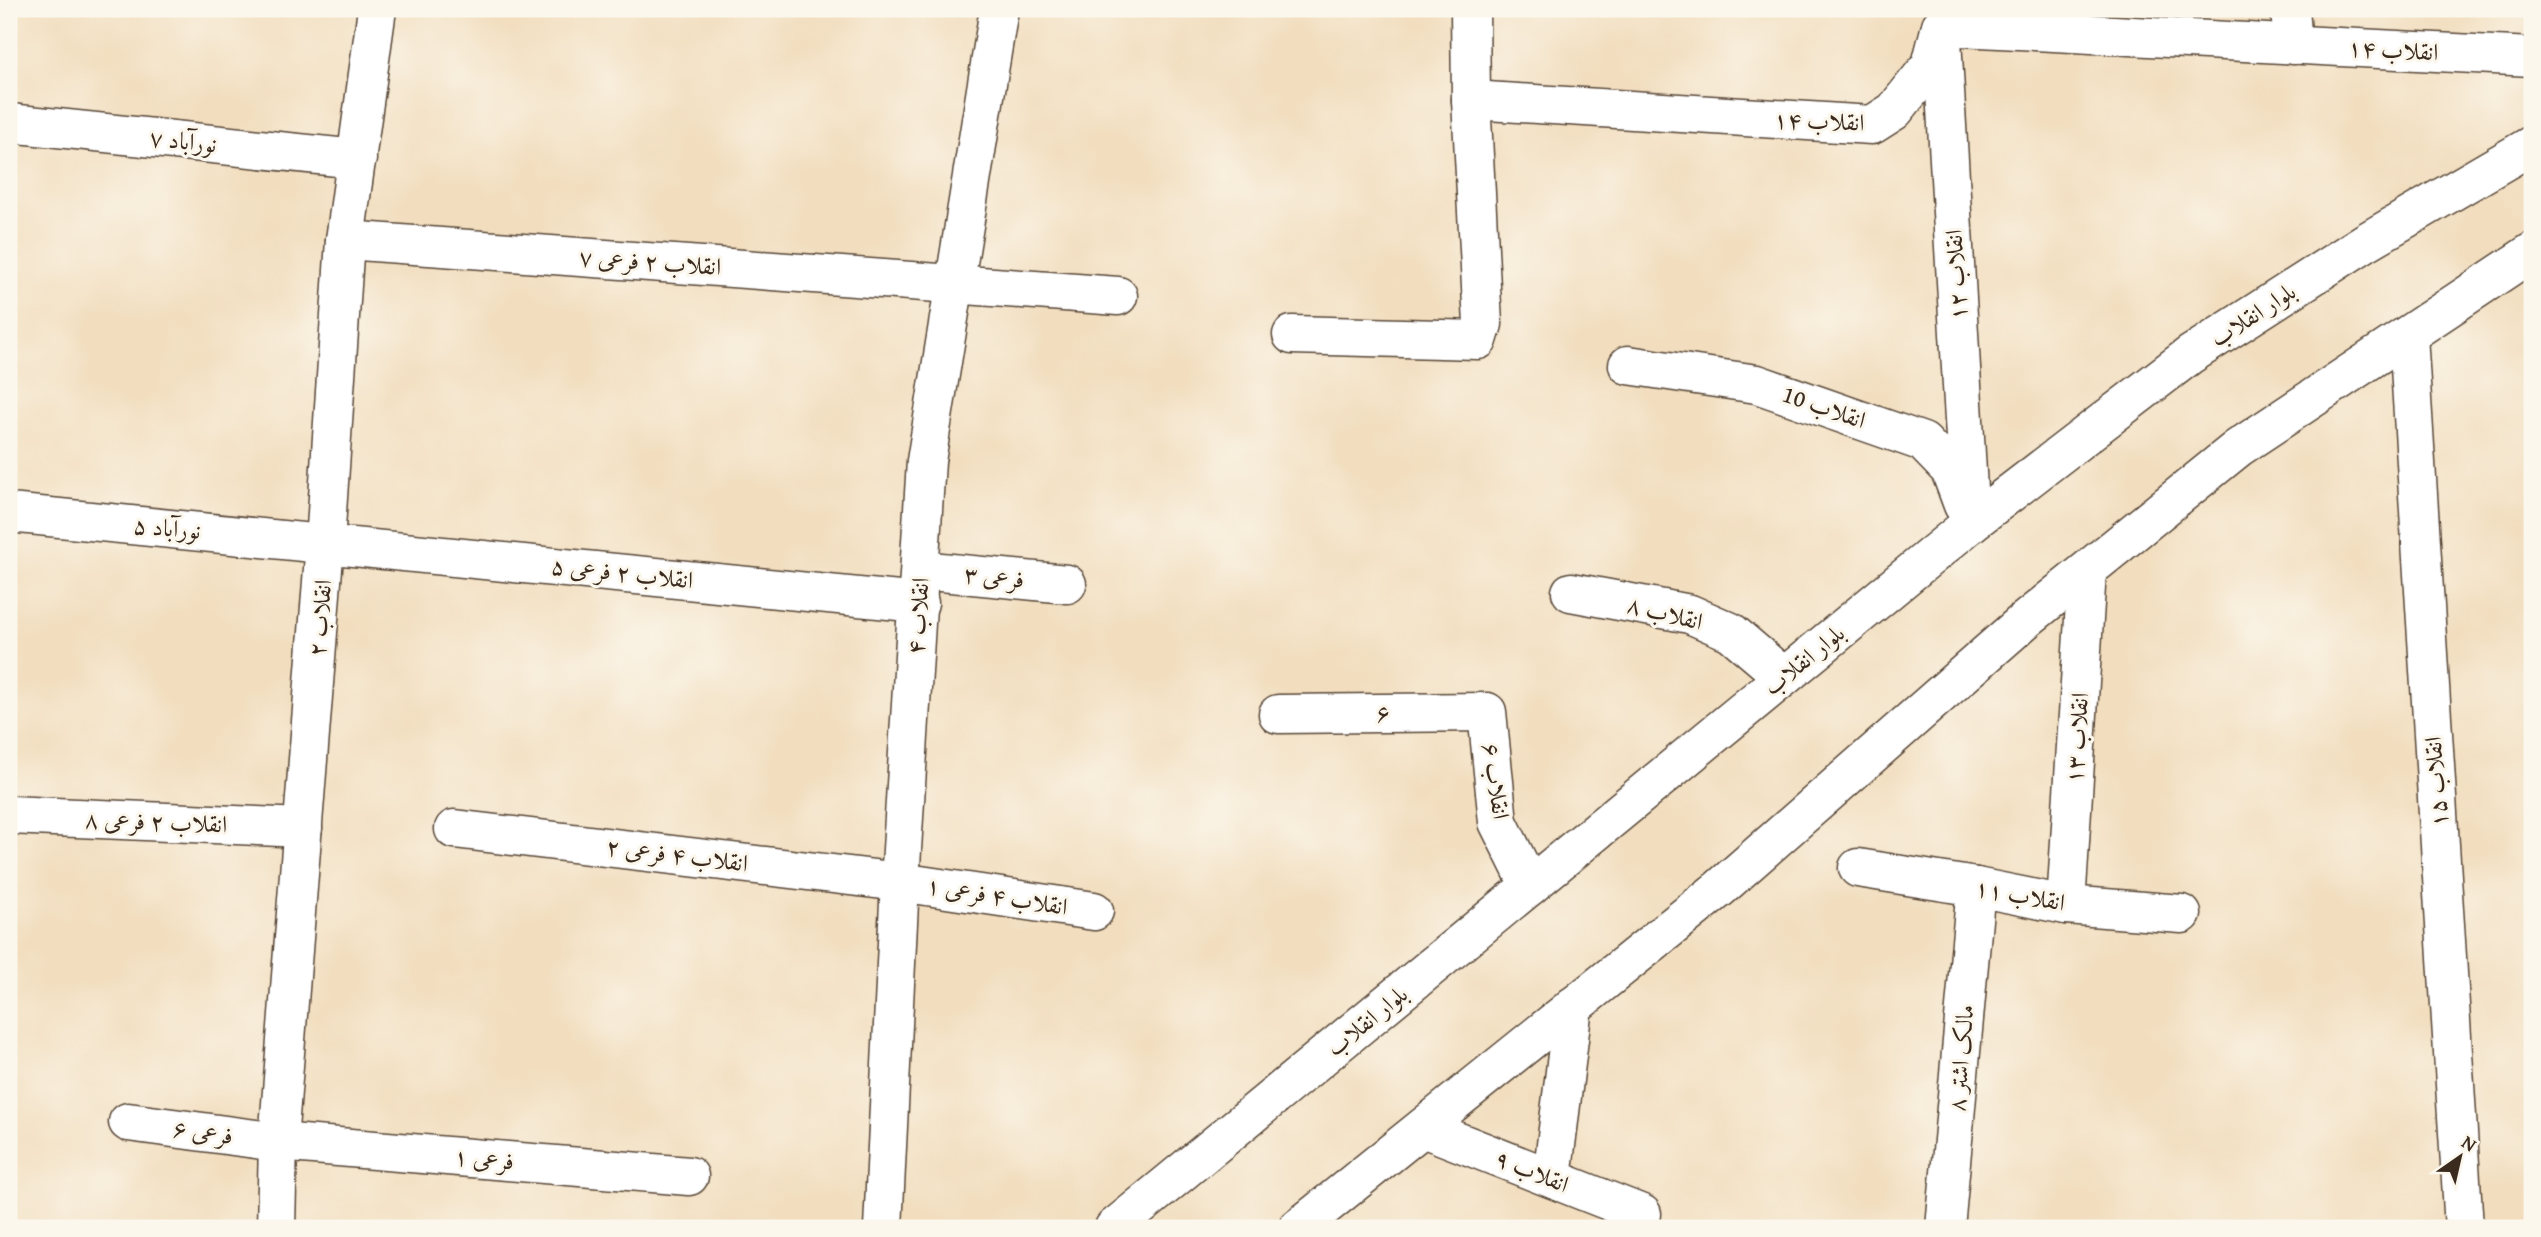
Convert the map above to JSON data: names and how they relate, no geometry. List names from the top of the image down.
{
  "streets": {
    "street": [
      "انقلاب ۱۴",
      "نورآباد ۷",
      "انقلاب ۲ فرعی ۷",
      "انقلاب ۱۲",
      "بلوار انقلاب",
      "انقلاب 10",
      "نورآباد ۵",
      "انقلاب ۲ فرعی ۵",
      "فرعی ۳",
      "انقلاب ۸",
      "انقلاب ۴",
      "انقلاب ۲",
      "۶",
      "انقلاب ۱۳",
      "انقلاب ۶",
      "انقلاب ۱۵",
      "انقلاب ۲ فرعی ۸",
      "انقلاب ۴ فرعی ۲",
      "انقلاب ۱۱",
      "انقلاب ۴ فرعی ۱",
      "مالک اشتر ۸",
      "فرعی ۶",
      "فرعی ۱",
      "انقلاب ۹"
    ]
  },
  "crossings": [
    ["انقلاب ۱۴", "انقلاب ۱۲"],
    ["نورآباد ۷", "انقلاب ۲"],
    ["انقلاب ۲ فرعی ۷", "انقلاب ۴"],
    ["انقلاب ۲ فرعی ۷", "انقلاب ۲"],
    ["انقلاب ۱۲", "بلوار انقلاب"],
    ["انقلاب ۱۲", "انقلاب 10"],
    ["بلوار انقلاب", "انقلاب 10"],
    ["بلوار انقلاب", "انقلاب ۸"],
    ["بلوار انقلاب", "انقلاب ۶"],
    ["نورآباد ۵", "انقلاب ۲ فرعی ۵"],
    ["نورآباد ۵", "انقلاب ۲"],
    ["انقلاب ۲ فرعی ۵", "فرعی ۳"],
    ["انقلاب ۲ فرعی ۵", "انقلاب ۴"],
    ["انقلاب ۲ فرعی ۵", "انقلاب ۲"],
    ["فرعی ۳", "انقلاب ۴"],
    ["انقلاب ۴", "انقلاب ۴ فرعی ۲"],
    ["انقلاب ۴", "انقلاب ۴ فرعی ۱"],
    ["انقلاب ۲", "انقلاب ۲ فرعی ۸"],
    ["انقلاب ۲", "فرعی ۶"],
    ["انقلاب ۲", "فرعی ۱"],
    ["۶", "انقلاب ۶"],
    ["انقلاب ۱۳", "انقلاب ۱۱"],
    ["انقلاب ۴ فرعی ۲", "انقلاب ۴ فرعی ۱"],
    ["انقلاب ۱۱", "مالک اشتر ۸"],
    ["فرعی ۶", "فرعی ۱"]
  ],
  "north": "top right"
}
